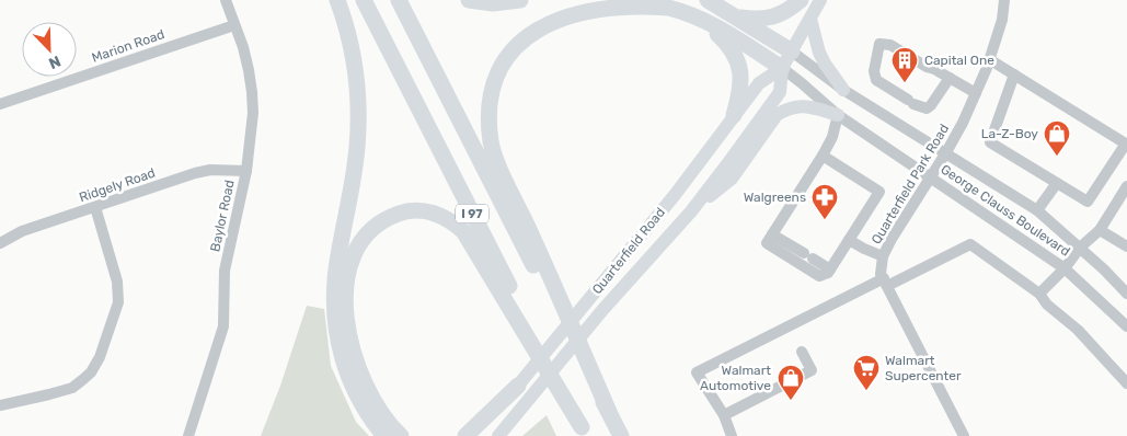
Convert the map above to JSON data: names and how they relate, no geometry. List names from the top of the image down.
{
  "streets": {
    "highway": ["I 97"],
    "main road": ["Quarterfield Road"],
    "street": [
      "Marion Road",
      "Quarterfield Park Road",
      "Ridgely Road",
      "George Clauss Boulevard",
      "Baylor Road"
    ]
  },
  "crossings": [
    ["Marion Road", "Baylor Road"],
    ["Quarterfield Park Road", "George Clauss Boulevard"],
    ["Ridgely Road", "Baylor Road"],
    ["George Clauss Boulevard", "Quarterfield Road"]
  ],
  "places": {
    "building": ["Capital One"],
    "shop": ["La-Z-Boy", "Walmart Automotive"],
    "pharmacy": ["Walgreens"],
    "supermarket": ["Walmart Supercenter"]
  },
  "north": "bottom right"
}
